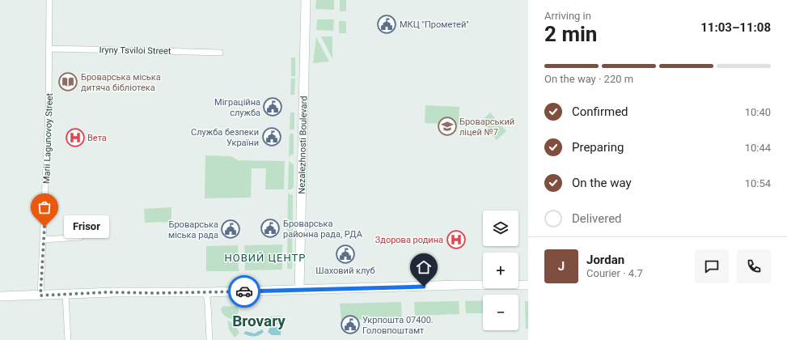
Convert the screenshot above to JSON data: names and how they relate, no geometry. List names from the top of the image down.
{
  "streets": {
    "main road": ["Nezalezhnosti Boulevard"],
    "street": ["Iryny Tsviloi Street", "Marii Lagunovoy Street"]
  },
  "crossings": [
    ["Iryny Tsviloi Street", "Marii Lagunovoy Street"]
  ],
  "districts": ["НОВИЙ ЦЕНТР", "Brovary"],
  "places": {
    "public building": [
      "МКЦ \"Прометей\"",
      "Міграційна служба",
      "Служба безпеки України",
      "Броварська районна рада, РДА",
      "Броварська міська рада",
      "Шаховий клуб",
      "Укрпошта 07400. Головпоштамт"
    ],
    "library": ["Броварська міська дитяча бібліотека"],
    "school or university": ["Броварський ліцей №7"],
    "hospital": ["Вета", "Здорова родина"],
    "other": ["Frisor"]
  },
  "page": {
    "heading": ["2 min", "Arriving in", "11:03–11:08"],
    "panel": ["Jordan", "Courier · 4.7"],
    "bar": "On the way · 220 m",
    "list": [
      ["Confirmed", "10:40"],
      ["Preparing", "10:44"],
      ["On the way", "10:54"],
      "Delivered"
    ],
    "map_buttons": ["+", "−"],
    "bubble": "Frisor",
    "round": "J"
  }
}
